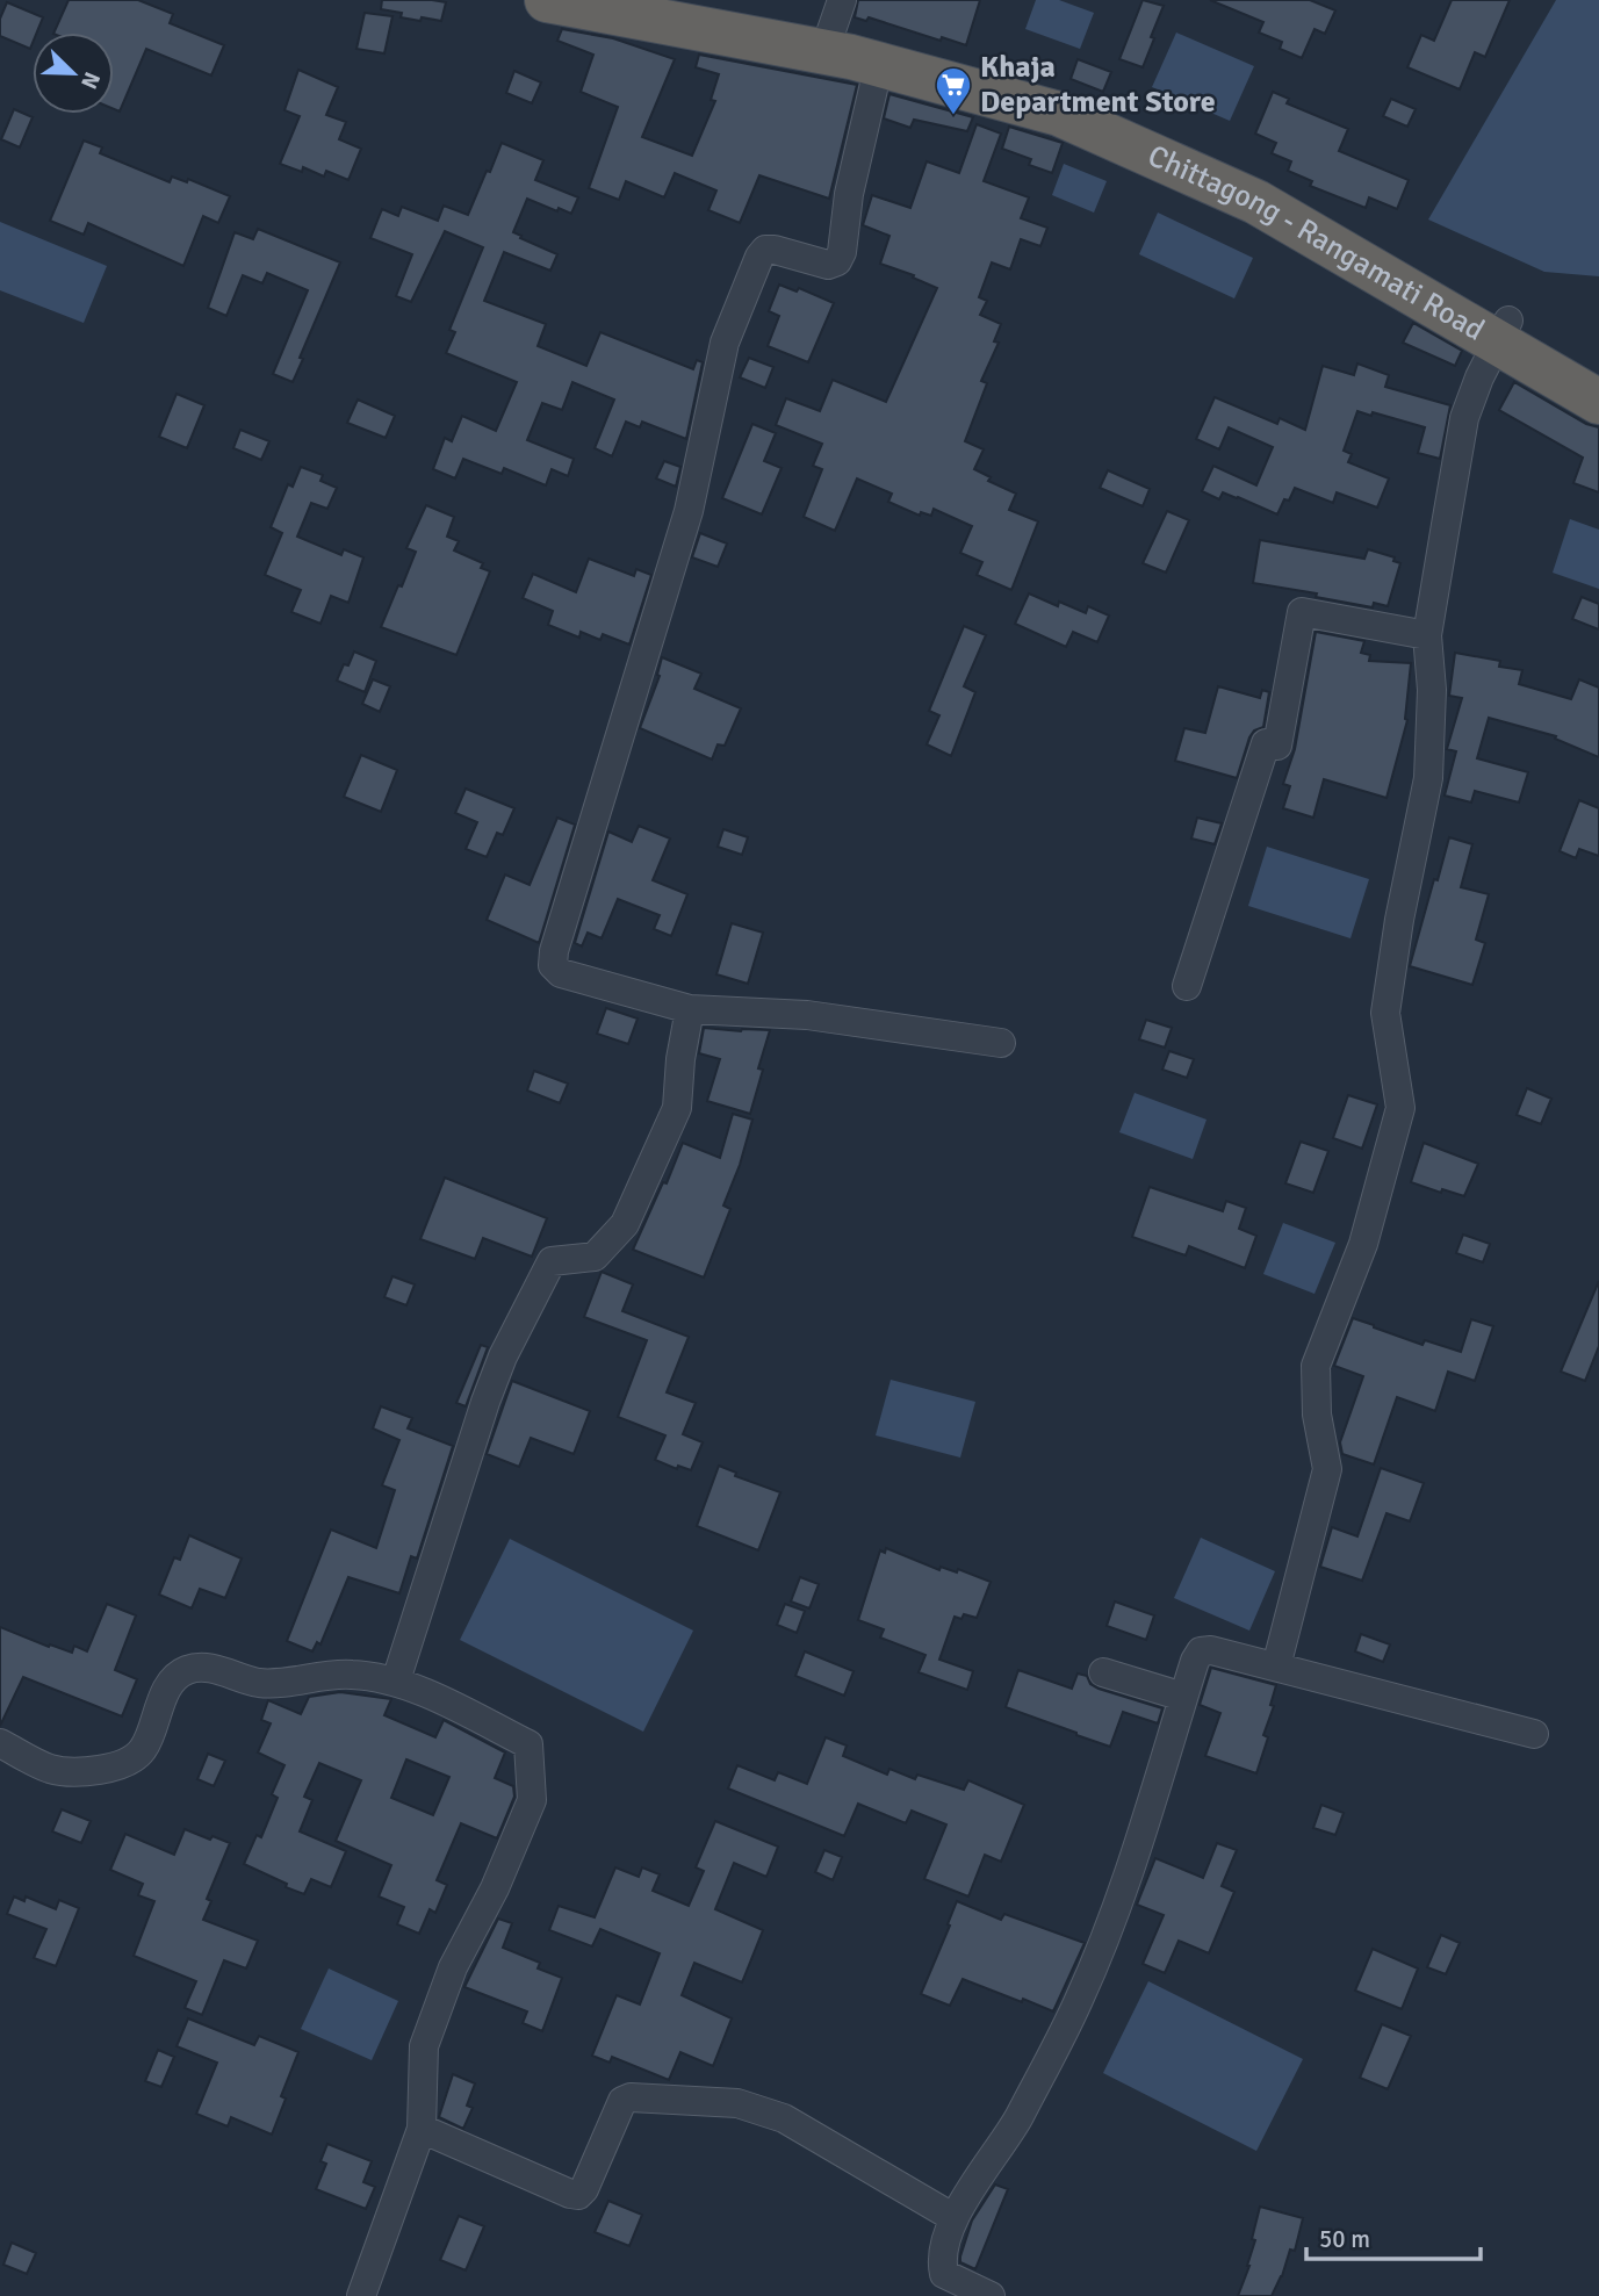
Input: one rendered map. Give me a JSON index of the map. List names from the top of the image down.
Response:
{
  "streets": {
    "highway": ["Chittagong - Rangamati Road"]
  },
  "places": {
    "supermarket": ["Khaja Department Store"]
  },
  "scale_bar": "50 m",
  "north": "bottom right"
}
